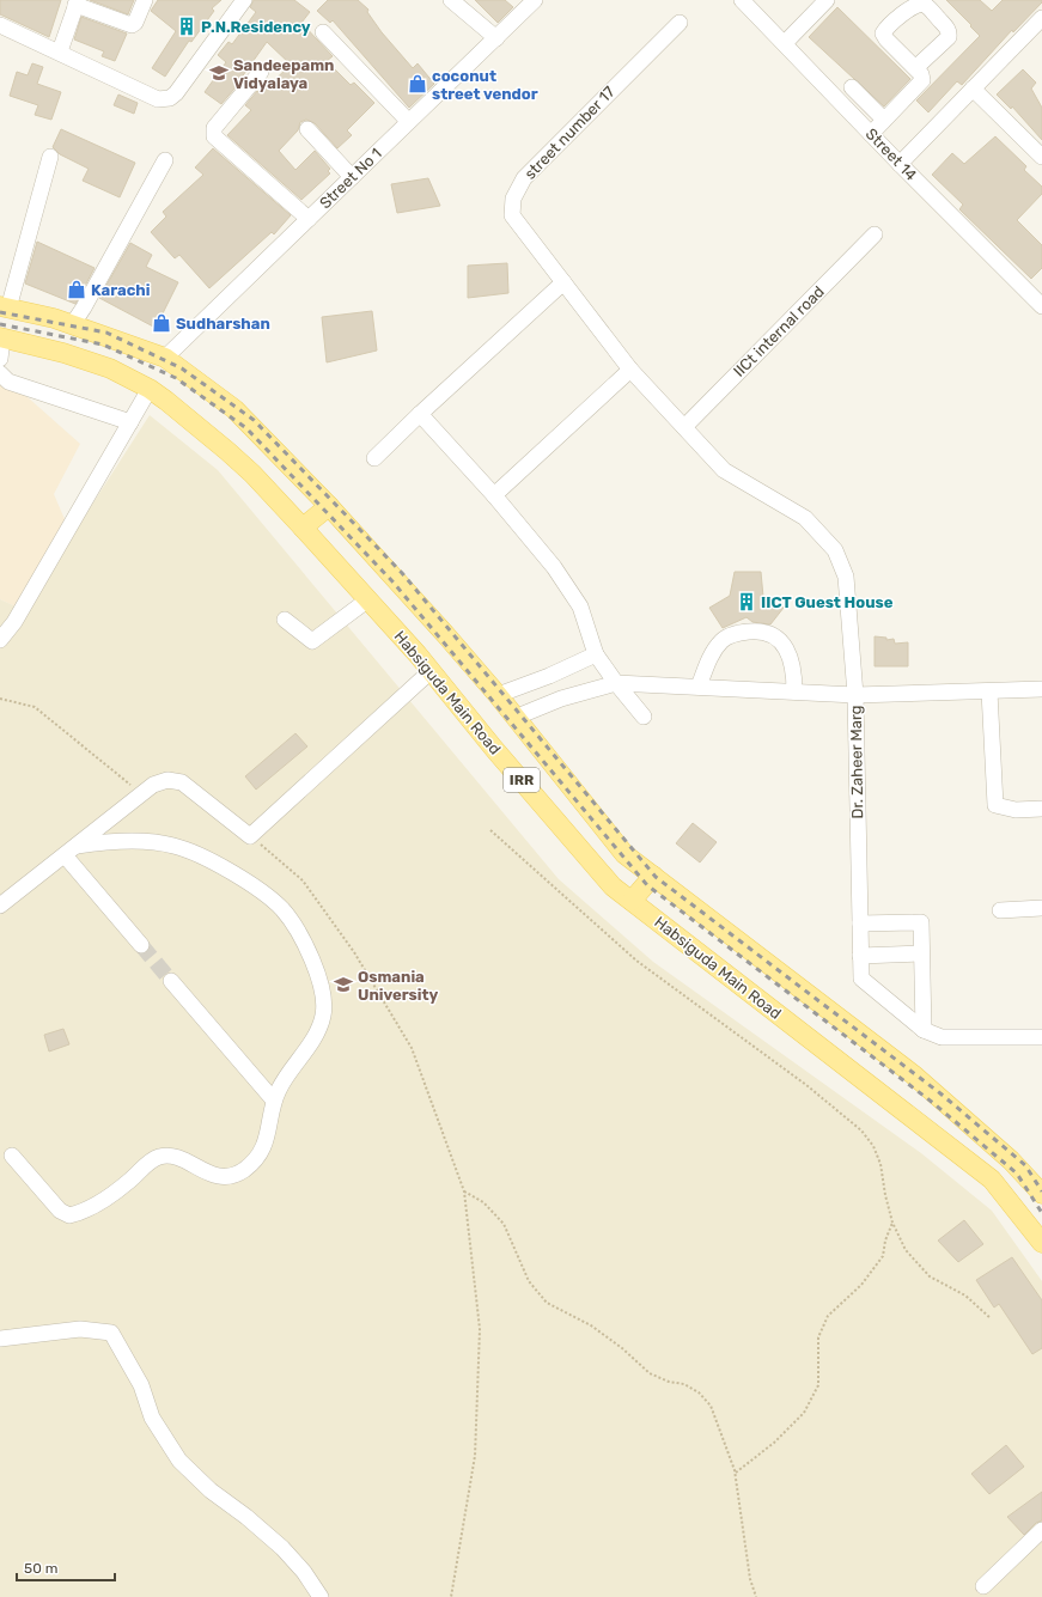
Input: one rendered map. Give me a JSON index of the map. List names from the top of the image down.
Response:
{
  "streets": {
    "main road": ["Habsiguda Main Road", "IRR"],
    "street": [
      "street number 17",
      "Street 14",
      "Street No 1",
      "IICt internal road",
      "Dr. Zaheer Marg"
    ]
  },
  "crossings": [
    ["Street No 1", "IRR"],
    ["Dr. Zaheer Marg", "IRR"]
  ],
  "places": {
    "building": ["P.N.Residency", "IICT Guest House"],
    "school or university": ["Sandeepamn Vidyalaya", "Osmania University"],
    "shop": ["coconut street vendor", "Karachi", "Sudharshan"]
  },
  "scale_bar": "50 m"
}
